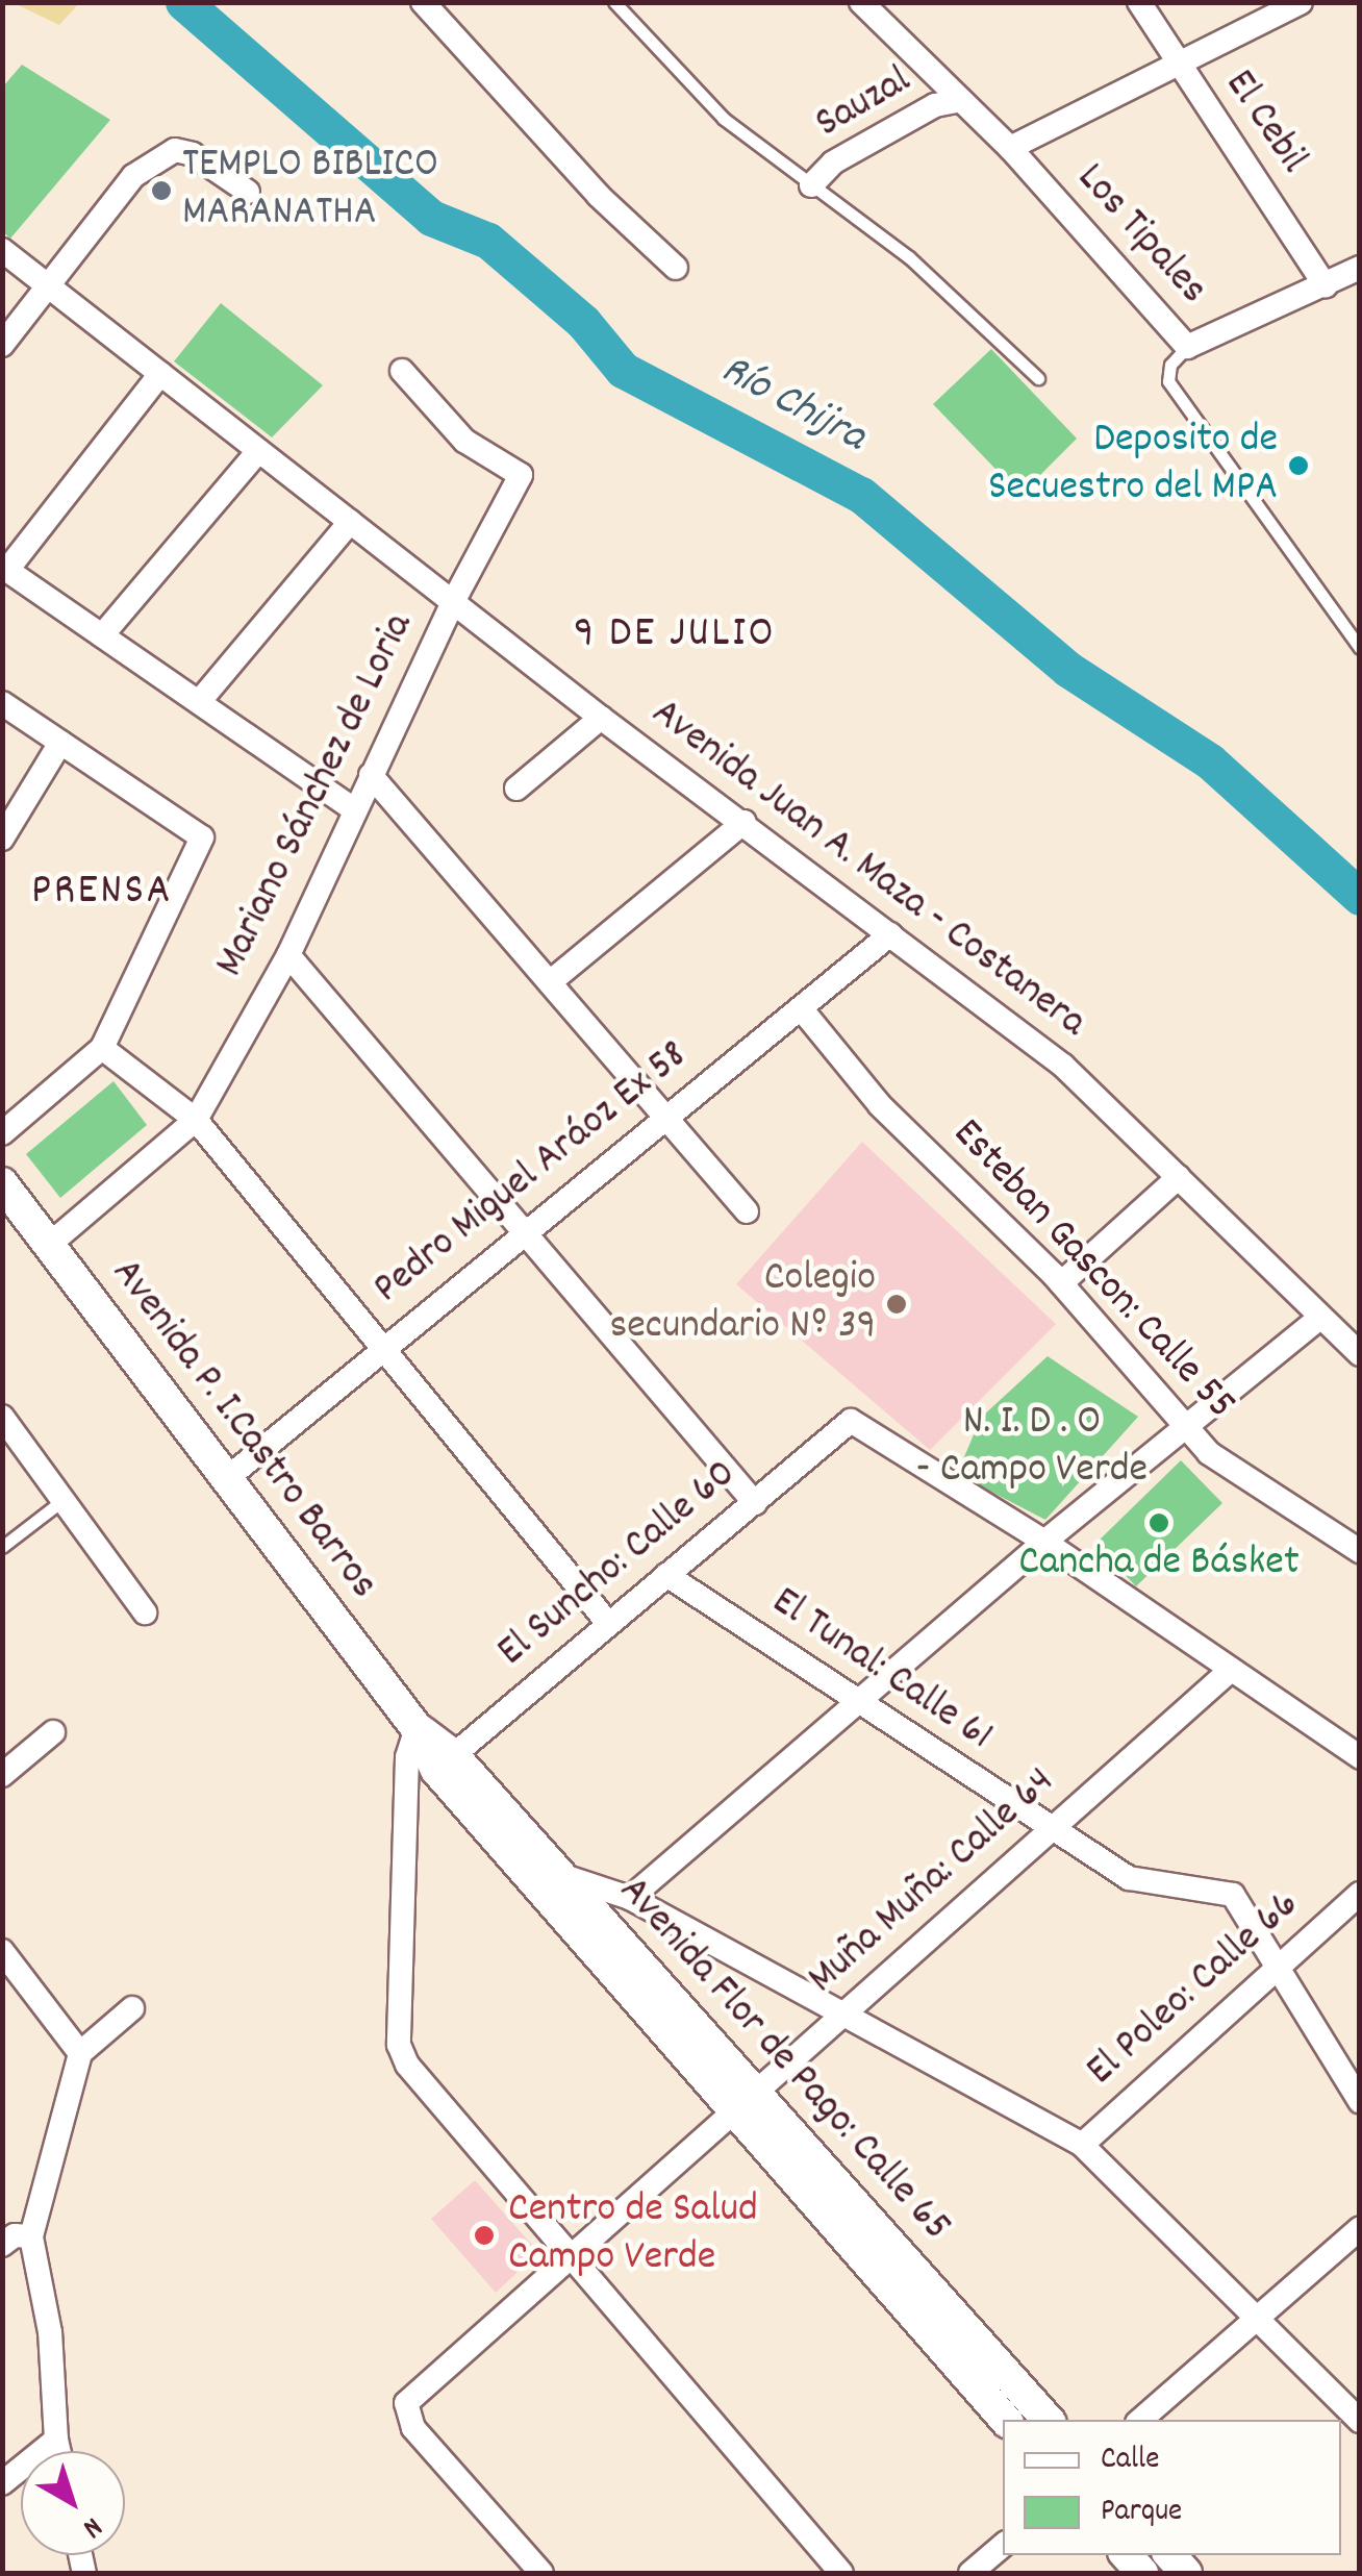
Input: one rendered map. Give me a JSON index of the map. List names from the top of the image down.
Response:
{
  "streets": {
    "street": [
      "Sauzal",
      "El Cebil",
      "Los Tipales",
      "Mariano Sánchez de Loria",
      "Avenida Juan A. Maza - Costanera",
      "Pedro Miguel Aráoz Ex 58",
      "Esteban Gascon: Calle 55",
      "Avenida P. I.Castro Barros",
      "El Suncho: Calle 60",
      "El Tunal: Calle 61",
      "Muña Muña: Calle 64",
      "El Poleo: Calle 66",
      "Avenida Flor de Pago: Calle 65"
    ]
  },
  "crossings": [
    ["Sauzal", "Los Tipales"],
    ["Mariano Sánchez de Loria", "Avenida Juan A. Maza - Costanera"],
    ["Mariano Sánchez de Loria", "Avenida P. I.Castro Barros"],
    ["Avenida Juan A. Maza - Costanera", "Pedro Miguel Aráoz Ex 58"],
    ["Pedro Miguel Aráoz Ex 58", "Esteban Gascon: Calle 55"],
    ["Pedro Miguel Aráoz Ex 58", "Avenida P. I.Castro Barros"],
    ["Avenida P. I.Castro Barros", "El Suncho: Calle 60"],
    ["Avenida P. I.Castro Barros", "Avenida Flor de Pago: Calle 65"],
    ["El Suncho: Calle 60", "El Tunal: Calle 61"],
    ["El Suncho: Calle 60", "Avenida Flor de Pago: Calle 65"],
    ["El Tunal: Calle 61", "Muña Muña: Calle 64"],
    ["El Tunal: Calle 61", "El Poleo: Calle 66"],
    ["Muña Muña: Calle 64", "Avenida Flor de Pago: Calle 65"]
  ],
  "districts": ["9 DE JULIO", "PRENSA"],
  "water": ["Río Chijra"],
  "parks": ["N. I. D . O - Campo Verde"],
  "places": [
    "TEMPLO BIBLICO MARANATHA",
    "Deposito de Secuestro del MPA",
    "Colegio secundario Nº 39",
    "Cancha de Básket",
    "Centro de Salud Campo Verde"
  ],
  "legend": ["Calle", "Parque"],
  "north": "bottom right"
}
